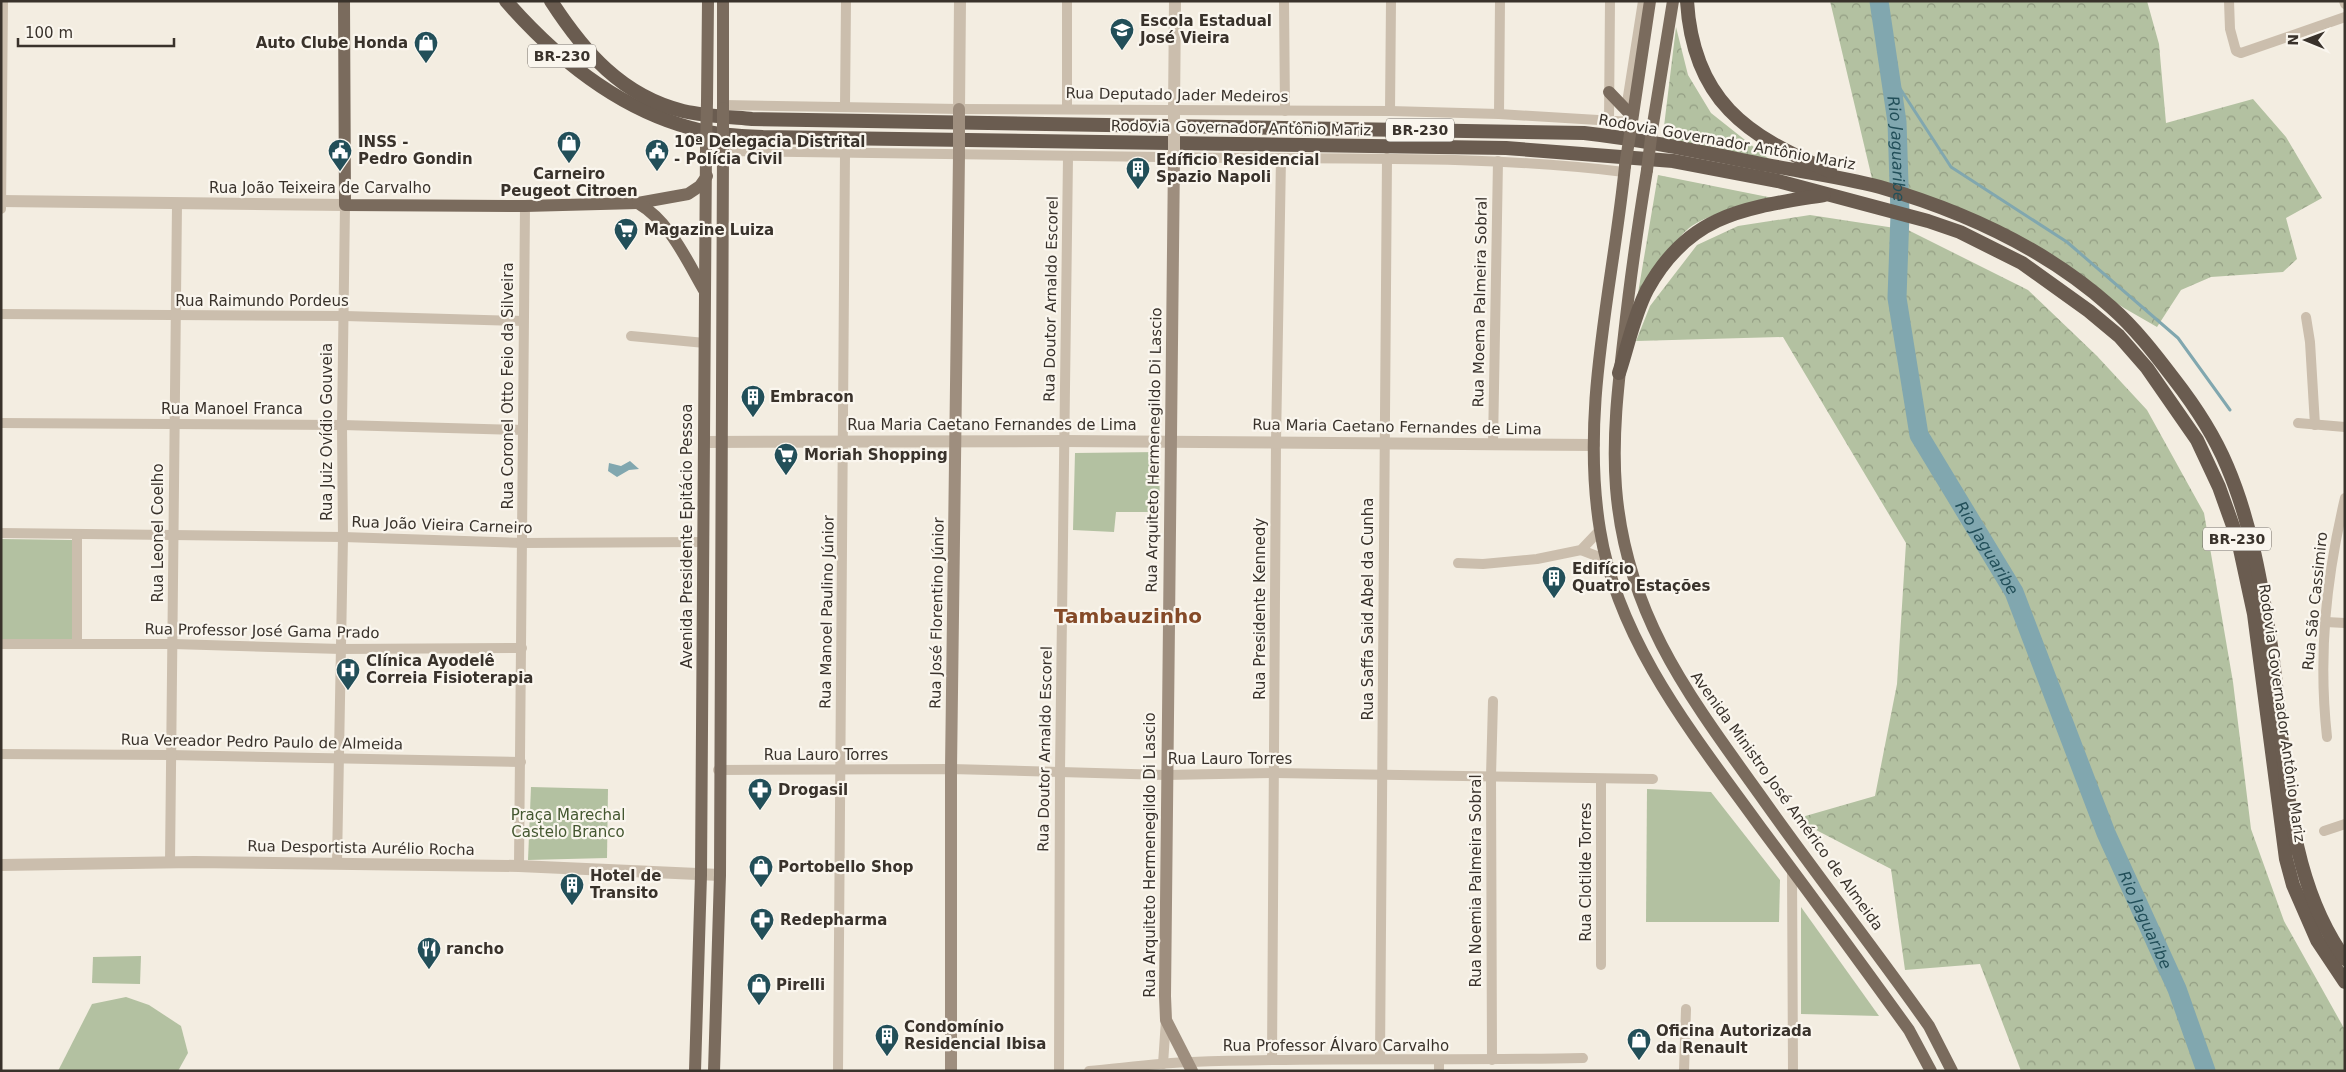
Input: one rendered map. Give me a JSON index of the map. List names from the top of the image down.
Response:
{
  "streets": {
    "highway": ["BR-230", "Rodovia Governador Antônio Mariz"],
    "main road": [
      "Rua João Teixeira de Carvalho",
      "Rua Juiz Ovídio Gouveia",
      "Rua Arquiteto Hermenegildo Di Lascio",
      "Avenida Presidente Epitácio Pessoa",
      "Rua José Florentino Júnior",
      "Avenida Ministro José Américo de Almeida"
    ],
    "street": [
      "Rua Deputado Jader Medeiros",
      "Rua Doutor Arnaldo Escorel",
      "Rua Raimundo Pordeus",
      "Rua Moema Palmeira Sobral",
      "Rua Coronel Otto Feio da Silveira",
      "Rua Manoel Franca",
      "Rua Maria Caetano Fernandes de Lima",
      "Rua João Vieira Carneiro",
      "Rua Leonel Coelho",
      "Rua São Cassimiro",
      "Rua Presidente Kennedy",
      "Rua Saffa Said Abel da Cunha",
      "Rua Manoel Paulino Júnior",
      "Rua Professor José Gama Prado",
      "Rua Vereador Pedro Paulo de Almeida",
      "Rua Lauro Torres",
      "Rua Desportista Aurélio Rocha",
      "Rua Clotilde Torres",
      "Rua Noemia Palmeira Sobral",
      "Rua Professor Álvaro Carvalho"
    ]
  },
  "crossings": [
    ["Rua Deputado Jader Medeiros", "Rua Arquiteto Hermenegildo Di Lascio"],
    ["Rua Deputado Jader Medeiros", "Rua José Florentino Júnior"],
    ["Rua João Teixeira de Carvalho", "Rua Coronel Otto Feio da Silveira"],
    ["Rua João Teixeira de Carvalho", "Rua Juiz Ovídio Gouveia"],
    ["Rua João Teixeira de Carvalho", "Rua Leonel Coelho"],
    ["Rua João Teixeira de Carvalho", "Avenida Presidente Epitácio Pessoa"],
    ["Rua Doutor Arnaldo Escorel", "Rua Maria Caetano Fernandes de Lima"],
    ["Rua Doutor Arnaldo Escorel", "Rua Lauro Torres"],
    ["Rua Raimundo Pordeus", "Rua Coronel Otto Feio da Silveira"],
    ["Rua Raimundo Pordeus", "Rua Juiz Ovídio Gouveia"],
    ["Rua Raimundo Pordeus", "Rua Leonel Coelho"],
    ["Rua Moema Palmeira Sobral", "Rua Maria Caetano Fernandes de Lima"],
    ["Rua Coronel Otto Feio da Silveira", "Rua Manoel Franca"],
    ["Rua Coronel Otto Feio da Silveira", "Rua João Vieira Carneiro"],
    ["Rua Coronel Otto Feio da Silveira", "Rua Professor José Gama Prado"],
    ["Rua Coronel Otto Feio da Silveira", "Rua Vereador Pedro Paulo de Almeida"],
    ["Rua Coronel Otto Feio da Silveira", "Rua Desportista Aurélio Rocha"],
    ["Rua Manoel Franca", "Rua Juiz Ovídio Gouveia"],
    ["Rua Manoel Franca", "Rua Leonel Coelho"],
    ["Rua Maria Caetano Fernandes de Lima", "Rua Arquiteto Hermenegildo Di Lascio"],
    ["Rua Maria Caetano Fernandes de Lima", "Avenida Presidente Epitácio Pessoa"],
    ["Rua Maria Caetano Fernandes de Lima", "Rua Presidente Kennedy"],
    ["Rua Maria Caetano Fernandes de Lima", "Rua Saffa Said Abel da Cunha"],
    ["Rua Maria Caetano Fernandes de Lima", "Rua Manoel Paulino Júnior"],
    ["Rua Maria Caetano Fernandes de Lima", "Rua José Florentino Júnior"],
    ["Rua Juiz Ovídio Gouveia", "Rua João Vieira Carneiro"],
    ["Rua Juiz Ovídio Gouveia", "Rua Professor José Gama Prado"],
    ["Rua Juiz Ovídio Gouveia", "Rua Vereador Pedro Paulo de Almeida"],
    ["Rua Juiz Ovídio Gouveia", "Rua Desportista Aurélio Rocha"],
    ["Rua Arquiteto Hermenegildo Di Lascio", "Rua Lauro Torres"],
    ["Rua Arquiteto Hermenegildo Di Lascio", "Rua Professor Álvaro Carvalho"],
    ["Rua João Vieira Carneiro", "Rua Leonel Coelho"],
    ["Rua João Vieira Carneiro", "Avenida Presidente Epitácio Pessoa"],
    ["Rua Leonel Coelho", "Rua Professor José Gama Prado"],
    ["Rua Leonel Coelho", "Rua Vereador Pedro Paulo de Almeida"],
    ["Rua Leonel Coelho", "Rua Desportista Aurélio Rocha"],
    ["Avenida Presidente Epitácio Pessoa", "Rua Desportista Aurélio Rocha"],
    ["Rua Presidente Kennedy", "Rua Lauro Torres"],
    ["Rua Presidente Kennedy", "Rua Professor Álvaro Carvalho"],
    ["Rua Saffa Said Abel da Cunha", "Rua Lauro Torres"],
    ["Rua Saffa Said Abel da Cunha", "Rua Professor Álvaro Carvalho"],
    ["Rua Manoel Paulino Júnior", "Rua Lauro Torres"],
    ["Rua José Florentino Júnior", "Rua Lauro Torres"],
    ["Rua Lauro Torres", "Rua Clotilde Torres"],
    ["Rua Lauro Torres", "Rua Noemia Palmeira Sobral"],
    ["Rua Noemia Palmeira Sobral", "Rua Professor Álvaro Carvalho"]
  ],
  "districts": ["Tambauzinho"],
  "water": ["Rio Jaguaribe"],
  "parks": ["Praça Marechal Castelo Branco"],
  "places": {
    "school or university": ["Escola Estadual José Vieira"],
    "shop": [
      "Auto Clube Honda",
      "Carneiro Peugeot Citroen",
      "Portobello Shop",
      "Pirelli",
      "Oficina Autorizada da Renault"
    ],
    "public building": ["INSS - Pedro Gondin", "10ª Delegacia Distrital - Polícia Civil"],
    "building": [
      "Edíficio Residencial Spazio Napoli",
      "Embracon",
      "Edifício Quatro Estações",
      "Hotel de Transito",
      "Condomínio Residencial Ibisa"
    ],
    "supermarket": ["Magazine Luiza", "Moriah Shopping"],
    "hospital": ["Clínica Ayodelê Correia Fisioterapia"],
    "pharmacy": ["Drogasil", "Redepharma"],
    "restaurant": ["rancho"]
  },
  "scale_bar": "100 m",
  "north": "left"
}
